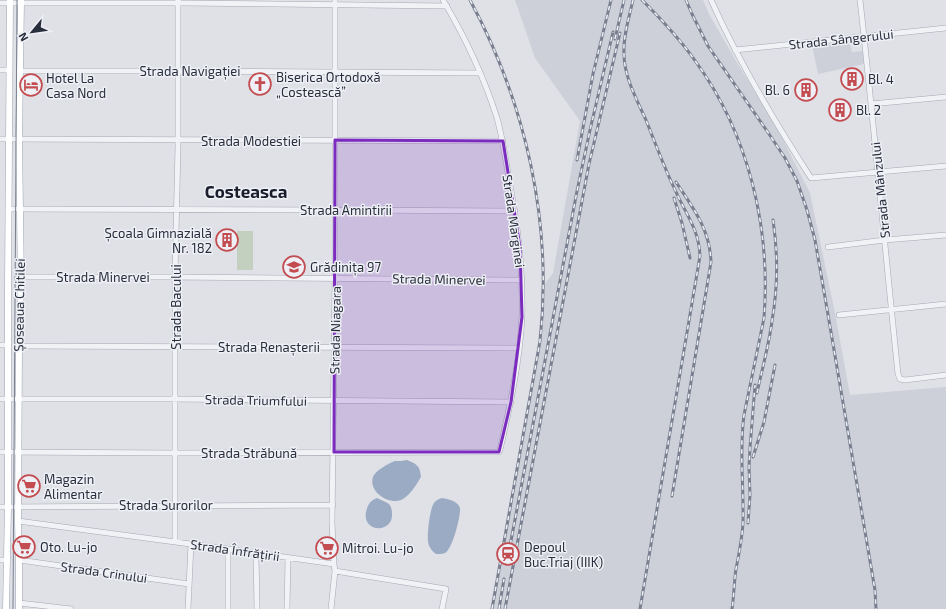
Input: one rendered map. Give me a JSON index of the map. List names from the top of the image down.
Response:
{
  "streets": {
    "main road": ["Șoseaua Chitilei"],
    "street": [
      "Strada Sângerului",
      "Strada Navigației",
      "Strada Modestiei",
      "Strada Mânzului",
      "Strada Amintirii",
      "Strada Marginei",
      "Strada Minervei",
      "Strada Bacului",
      "Strada Niagara",
      "Strada Renașterii",
      "Strada Triumfului",
      "Strada Străbună",
      "Strada Surorilor",
      "Strada Înfrățirii",
      "Strada Crinului"
    ]
  },
  "crossings": [
    ["Strada Sângerului", "Strada Mânzului"],
    ["Strada Navigației", "Strada Marginei"],
    ["Strada Navigației", "Șoseaua Chitilei"],
    ["Strada Navigației", "Strada Bacului"],
    ["Strada Navigației", "Strada Niagara"],
    ["Strada Modestiei", "Strada Marginei"],
    ["Strada Modestiei", "Șoseaua Chitilei"],
    ["Strada Modestiei", "Strada Bacului"],
    ["Strada Modestiei", "Strada Niagara"],
    ["Strada Amintirii", "Strada Marginei"],
    ["Strada Amintirii", "Șoseaua Chitilei"],
    ["Strada Amintirii", "Strada Bacului"],
    ["Strada Amintirii", "Strada Niagara"],
    ["Strada Marginei", "Strada Minervei"],
    ["Strada Marginei", "Strada Renașterii"],
    ["Strada Marginei", "Strada Triumfului"],
    ["Strada Marginei", "Strada Străbună"],
    ["Strada Minervei", "Șoseaua Chitilei"],
    ["Strada Minervei", "Strada Bacului"],
    ["Strada Minervei", "Strada Niagara"],
    ["Șoseaua Chitilei", "Strada Renașterii"],
    ["Șoseaua Chitilei", "Strada Triumfului"],
    ["Șoseaua Chitilei", "Strada Străbună"],
    ["Șoseaua Chitilei", "Strada Surorilor"],
    ["Șoseaua Chitilei", "Strada Înfrățirii"],
    ["Șoseaua Chitilei", "Strada Crinului"],
    ["Strada Bacului", "Strada Renașterii"],
    ["Strada Bacului", "Strada Triumfului"],
    ["Strada Bacului", "Strada Străbună"],
    ["Strada Bacului", "Strada Surorilor"],
    ["Strada Bacului", "Strada Înfrățirii"],
    ["Strada Niagara", "Strada Renașterii"],
    ["Strada Niagara", "Strada Triumfului"],
    ["Strada Niagara", "Strada Străbună"],
    ["Strada Niagara", "Strada Surorilor"],
    ["Strada Niagara", "Strada Înfrățirii"]
  ],
  "districts": ["Costeasca"],
  "places": {
    "building": [
      "Bl. 4",
      "Bl. 6",
      "Bl. 2",
      "Școala Gimnazială Nr. 182"
    ],
    "church": ["Biserica Ortodoxă „Costească”"],
    "hotel": ["Hotel La Casa Nord"],
    "school or university": ["Grădinița 97"],
    "supermarket": ["Magazin Alimentar", "Oto. Lu-jo", "Mitroi. Lu-jo"],
    "station": ["Depoul Buc.Triaj (IIIK)"]
  },
  "north": "bottom left"
}
